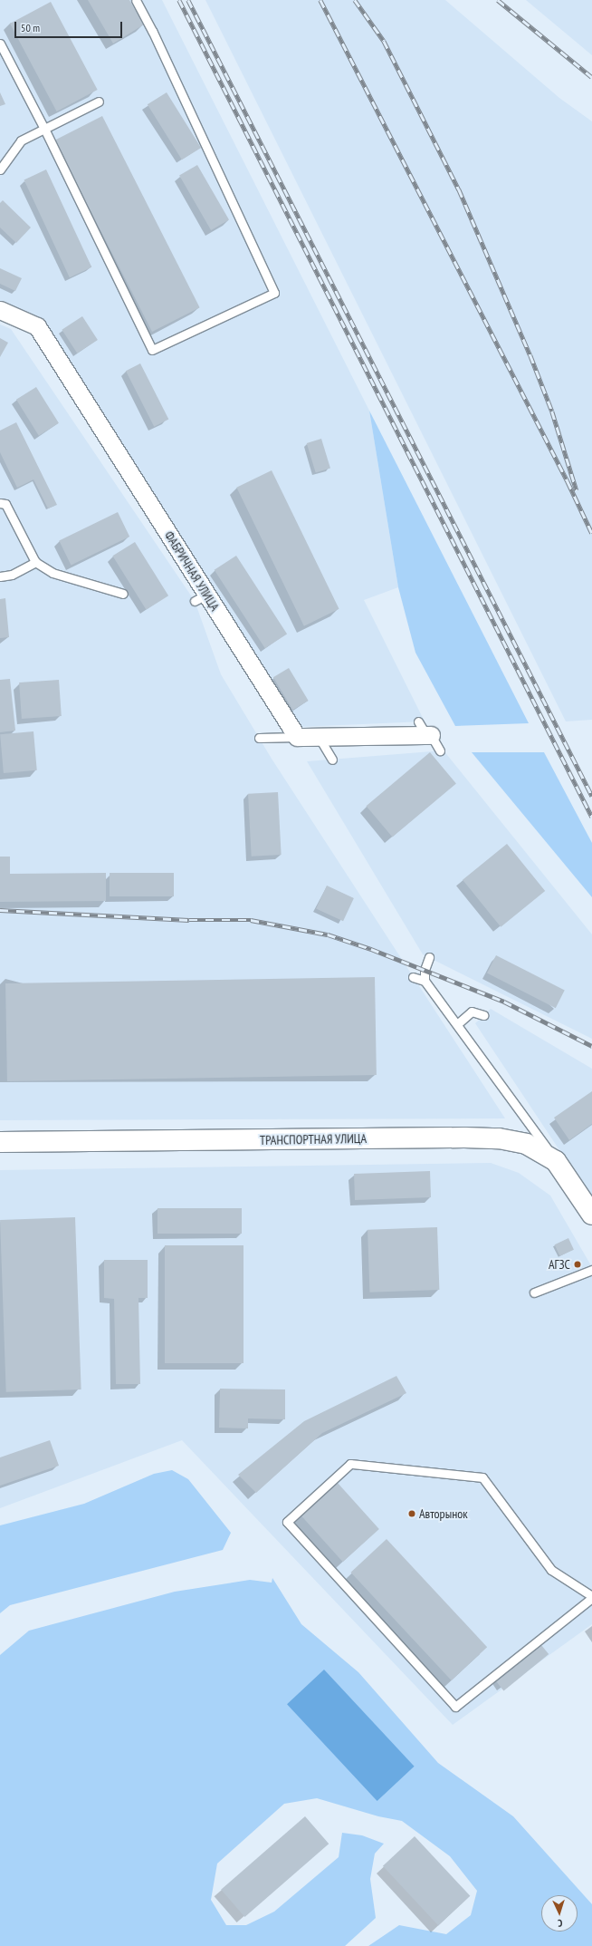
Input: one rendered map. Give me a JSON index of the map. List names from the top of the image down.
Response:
{
  "streets": {
    "street": ["ФАБРИЧНАЯ УЛИЦА", "ТРАНСПОРТНАЯ УЛИЦА"]
  },
  "places": ["АГЗС", "Авторынок"],
  "scale_bar": "50 m",
  "north": "bottom"
}
